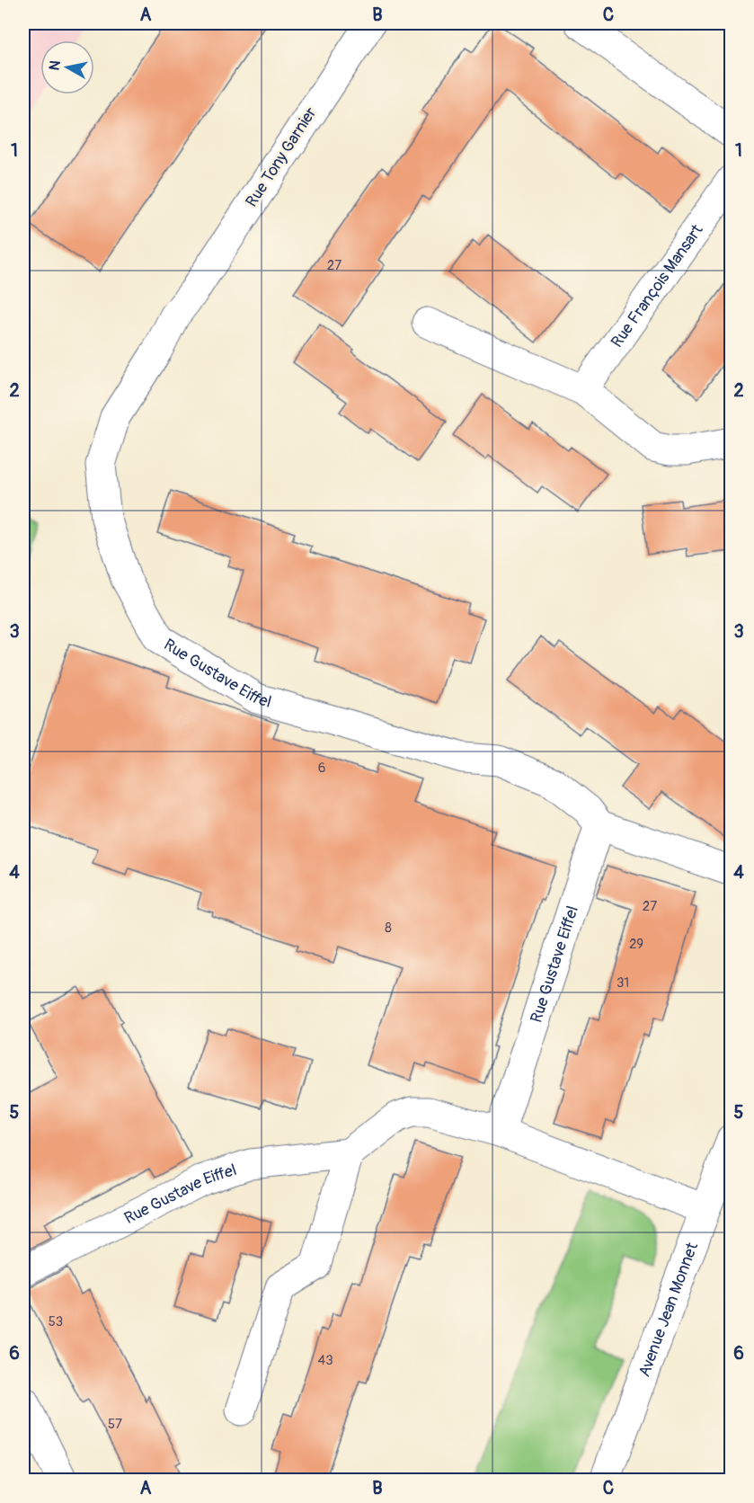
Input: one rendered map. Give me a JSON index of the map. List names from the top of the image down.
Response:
{
  "streets": {
    "street": [
      "Rue Tony Garnier",
      "Rue François Mansart",
      "Rue Gustave Eiffel",
      "Avenue Jean Monnet"
    ]
  },
  "crossings": [
    ["Rue Tony Garnier", "Rue Gustave Eiffel"]
  ],
  "house_numbers": [
    "27",
    "6",
    "27",
    "8",
    "29",
    "31",
    "53",
    "43",
    "57"
  ],
  "north": "left",
  "grid": {
    "columns": ["A", "B", "C"],
    "rows": [
      "1",
      "2",
      "3",
      "4",
      "5",
      "6"
    ]
  }
}
